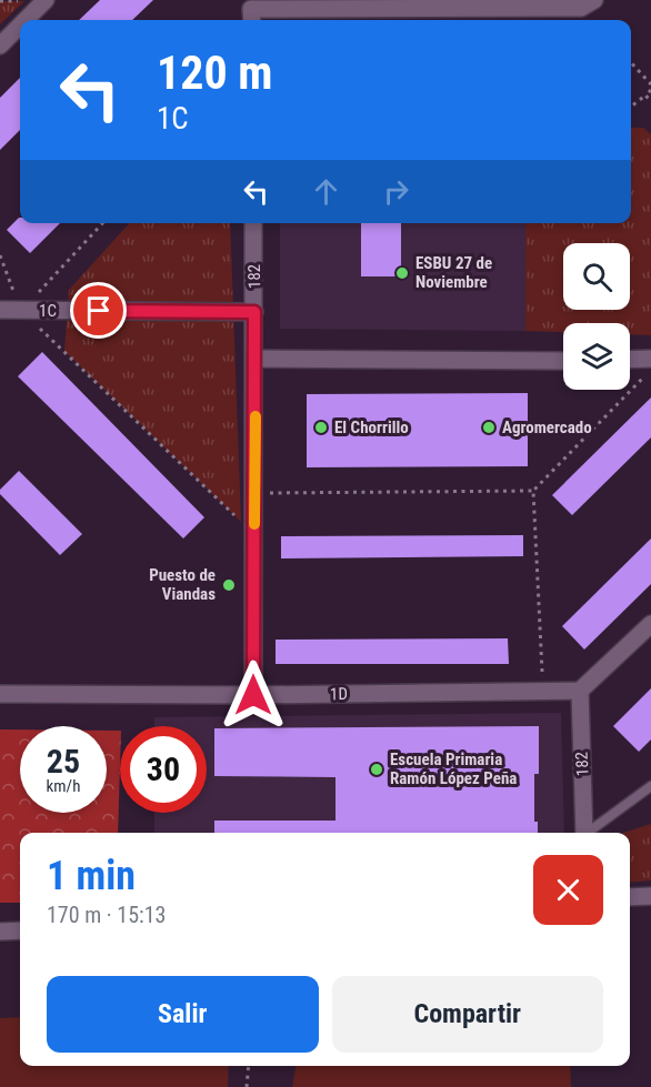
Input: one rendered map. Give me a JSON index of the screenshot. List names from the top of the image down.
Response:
{
  "streets": {
    "street": ["182", "1C", "1D"]
  },
  "crossings": [
    ["182", "1C"],
    ["182", "1D"]
  ],
  "places": [
    "ESBU 27 de Noviembre",
    "El Chorrillo",
    "Agromercado",
    "Puesto de Viandas",
    "Escuela Primaria Ramón López Peña"
  ],
  "page": {
    "turn": ["120 m", "1C"],
    "speed": "25 km/h",
    "limit": "30",
    "heading": ["1 min", "170 m · 15:13"],
    "buttons": ["Salir", "Compartir"]
  }
}
